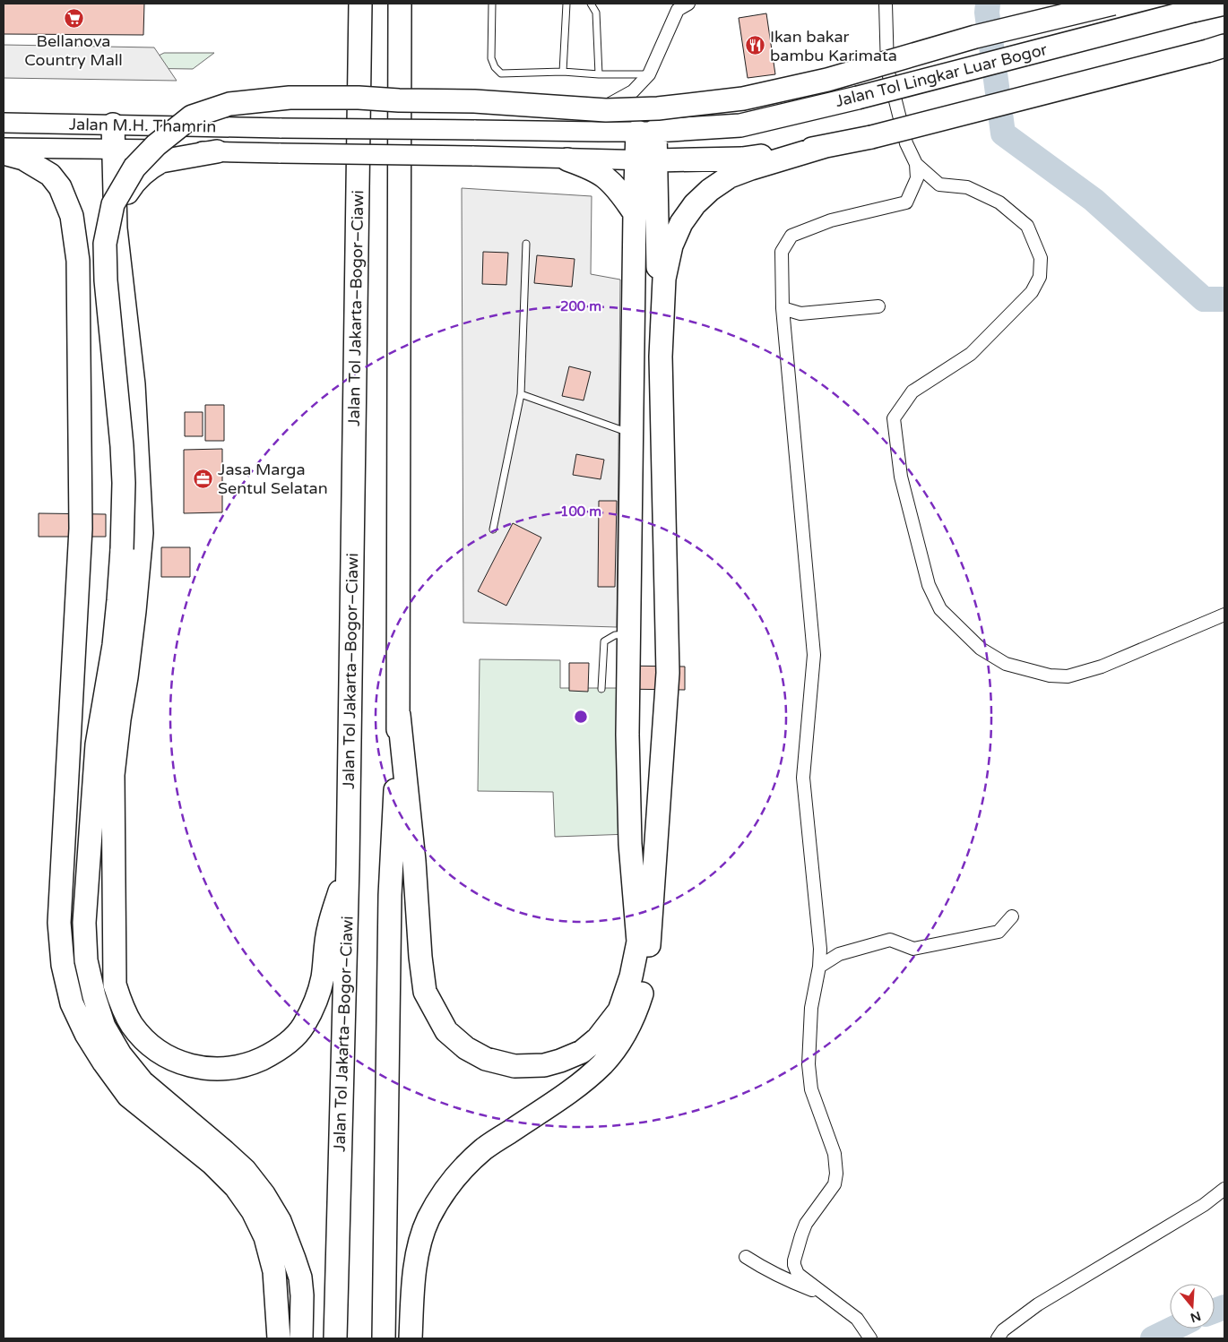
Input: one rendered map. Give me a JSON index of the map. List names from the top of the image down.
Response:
{
  "streets": {
    "highway": ["Jalan Tol Lingkar Luar Bogor", "Jalan Tol Jakarta–Bogor–Ciawi"],
    "main road": ["Jalan M.H. Thamrin"]
  },
  "crossings": [
    ["Jalan Tol Lingkar Luar Bogor", "Jalan M.H. Thamrin"]
  ],
  "places": {
    "supermarket": ["Bellanova Country Mall"],
    "restaurant": ["Ikan bakar bambu Karimata"],
    "office": ["Jasa Marga Sentul Selatan"]
  },
  "north": "bottom",
  "rings": ["200 m", "100 m"]
}
